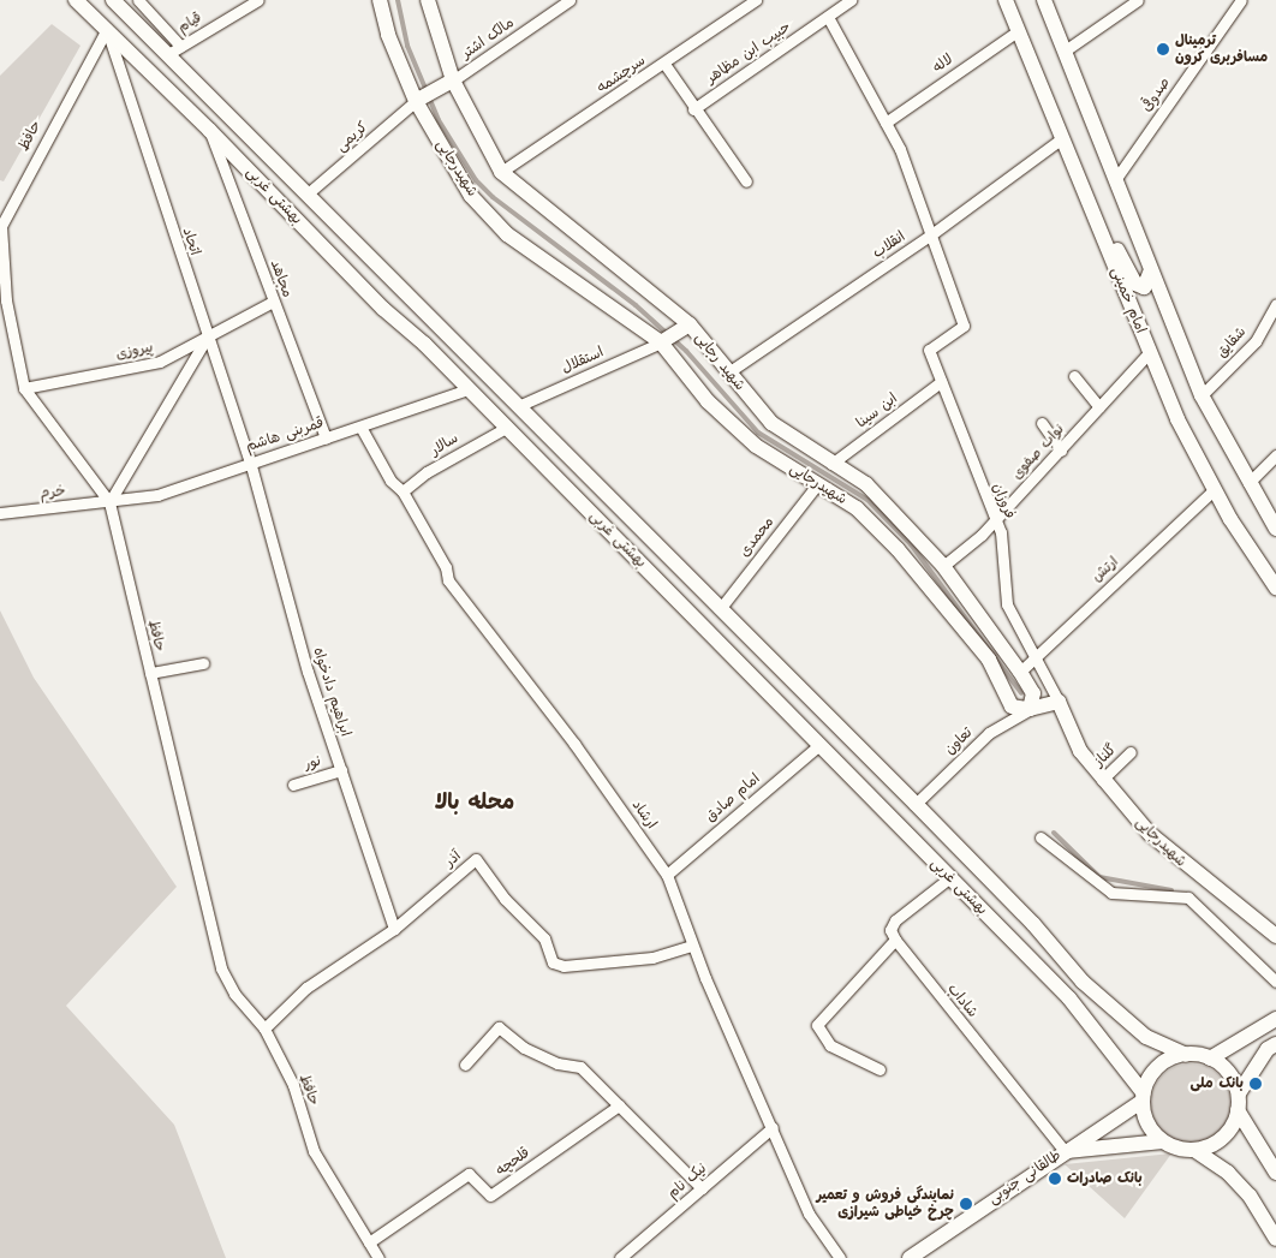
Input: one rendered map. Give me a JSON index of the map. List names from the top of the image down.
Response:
{
  "streets": {
    "street": [
      "قیام",
      "مالک اشتر",
      "حبیب ابن مظاهر",
      "لاله",
      "سرچشمه",
      "صدوقی",
      "حافظ",
      "کریمی",
      "شهیدرجایی",
      "بهشتی غربی",
      "اتحاد",
      "انقلاب",
      "مجاهد",
      "امام خمینی",
      "شقایق",
      "پیروزی",
      "استقلال",
      "شهید رجایی",
      "ابن سینا",
      "قمربنی هاشم",
      "سالار",
      "نواب صفوی",
      "خرم",
      "فروزان",
      "محمدی",
      "ارتش",
      "ابراهیم دادخواه",
      "تعاون",
      "گلناز",
      "نور",
      "امام صادق",
      "ارشاد",
      "آذر",
      "شاداب",
      "قلحچه",
      "طالقانی جنوبی",
      "نیک نام"
    ]
  },
  "crossings": [
    ["قیام", "بهشتی غربی"],
    ["مالک اشتر", "شهید رجایی"],
    ["لاله", "امام خمینی"],
    ["سرچشمه", "شهید رجایی"],
    ["حافظ", "بهشتی غربی"],
    ["حافظ", "اتحاد"],
    ["حافظ", "پیروزی"],
    ["حافظ", "قمربنی هاشم"],
    ["حافظ", "خرم"],
    ["حافظ", "آذر"],
    ["حافظ", "قلحچه"],
    ["کریمی", "شهیدرجایی"],
    ["کریمی", "بهشتی غربی"],
    ["شهیدرجایی", "استقلال"],
    ["شهیدرجایی", "شهید رجایی"],
    ["شهیدرجایی", "فروزان"],
    ["شهیدرجایی", "محمدی"],
    ["شهیدرجایی", "تعاون"],
    ["شهیدرجایی", "گلناز"],
    ["بهشتی غربی", "اتحاد"],
    ["بهشتی غربی", "مجاهد"],
    ["بهشتی غربی", "استقلال"],
    ["بهشتی غربی", "قمربنی هاشم"],
    ["بهشتی غربی", "سالار"],
    ["بهشتی غربی", "محمدی"],
    ["بهشتی غربی", "تعاون"],
    ["بهشتی غربی", "امام صادق"],
    ["بهشتی غربی", "طالقانی جنوبی"],
    ["اتحاد", "پیروزی"],
    ["اتحاد", "قمربنی هاشم"],
    ["اتحاد", "ابراهیم دادخواه"],
    ["انقلاب", "امام خمینی"],
    ["انقلاب", "شهید رجایی"],
    ["انقلاب", "فروزان"],
    ["مجاهد", "پیروزی"],
    ["مجاهد", "قمربنی هاشم"],
    ["امام خمینی", "نواب صفوی"],
    ["امام خمینی", "ارتش"],
    ["شهید رجایی", "ابن سینا"],
    ["شهید رجایی", "نواب صفوی"],
    ["شهید رجایی", "ارتش"],
    ["شهید رجایی", "تعاون"],
    ["ابن سینا", "فروزان"],
    ["قمربنی هاشم", "خرم"],
    ["قمربنی هاشم", "ابراهیم دادخواه"],
    ["قمربنی هاشم", "ارشاد"],
    ["سالار", "ارشاد"],
    ["نواب صفوی", "فروزان"],
    ["فروزان", "ارتش"],
    ["ابراهیم دادخواه", "نور"],
    ["ابراهیم دادخواه", "آذر"],
    ["امام صادق", "ارشاد"],
    ["ارشاد", "آذر"],
    ["ارشاد", "نیک نام"],
    ["شاداب", "طالقانی جنوبی"]
  ],
  "districts": ["محله بالا"],
  "places": [
    "ترمینال مسافربری کرون",
    "بانک ملی",
    "بانک صادرات",
    "نمایندگی فروش و تعمیر چرخ خیاطی شیرازی"
  ]
}
